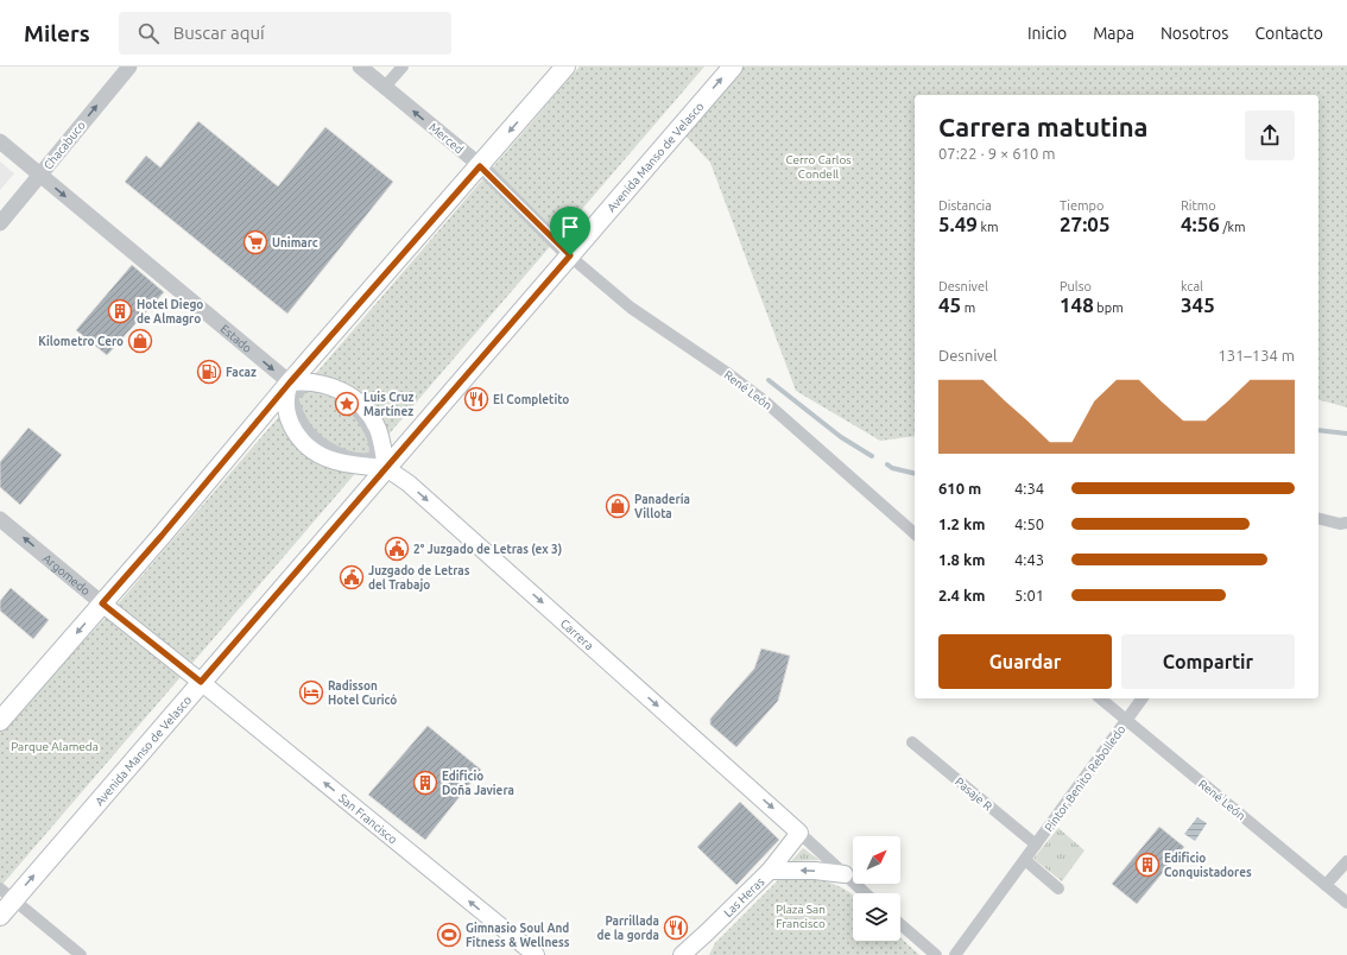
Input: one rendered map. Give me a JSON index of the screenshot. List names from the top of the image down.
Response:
{
  "streets": {
    "main road": [
      "Avenida Manso de Velasco",
      "Argomedo",
      "Carrera",
      "San Francisco",
      "Las Heras"
    ],
    "street": [
      "Merced",
      "Chacabuco",
      "Estado",
      "René León",
      "Pintor Benito Rebolledo",
      "Pasaje R"
    ]
  },
  "crossings": [
    ["Merced", "Avenida Manso de Velasco"],
    ["Merced", "René León"],
    ["Chacabuco", "Estado"],
    ["Avenida Manso de Velasco", "René León"],
    ["Avenida Manso de Velasco", "Argomedo"],
    ["Avenida Manso de Velasco", "Carrera"],
    ["Avenida Manso de Velasco", "San Francisco"],
    ["René León", "Pintor Benito Rebolledo"],
    ["Argomedo", "San Francisco"],
    ["Carrera", "Las Heras"],
    ["Pintor Benito Rebolledo", "Pasaje R"]
  ],
  "one_way": [
    "Merced",
    "Chacabuco",
    "Estado",
    "Argomedo",
    "Carrera",
    "San Francisco"
  ],
  "parks": ["Cerro Carlos Condell", "Parque Alameda", "Plaza San Francisco"],
  "places": {
    "supermarket": ["Unimarc"],
    "building": ["Hotel Diego de Almagro", "Edificio Doña Javiera", "Edificio Conquistadores"],
    "shop": ["Kilometro Cero", "Panadería Villota"],
    "fuel station": ["Facaz"],
    "restaurant": ["El Completito", "Parrillada de la gorda"],
    "place": ["Luis Cruz Martínez"],
    "public building": ["2° Juzgado de Letras (ex 3)", "Juzgado de Letras del Trabajo"],
    "hotel": ["Radisson Hotel Curicó"],
    "sports": ["Gimnasio Soul And Fitness & Wellness"]
  },
  "north": "top right",
  "page": {
    "header": "Milers",
    "search": "Buscar aquí",
    "nav": [
      "Inicio",
      "Mapa",
      "Nosotros",
      "Contacto"
    ],
    "heading": ["Carrera matutina", "07:22 · 9 × 610 m"],
    "stats": [
      ["Distancia", "5.49 km"],
      ["Tiempo", "27:05"],
      ["Ritmo", "4:56 /km"],
      ["Desnivel", "45 m"],
      ["Pulso", "148 bpm"],
      ["kcal", "345"]
    ],
    "chart": ["Desnivel", "131–134 m"],
    "list": [
      {
        "name": "610 m",
        "note": "4:34"
      },
      {
        "name": "1.2 km",
        "note": "4:50"
      },
      {
        "name": "1.8 km",
        "note": "4:43"
      },
      {
        "name": "2.4 km",
        "note": "5:01"
      }
    ],
    "buttons": ["Guardar", "Compartir"]
  }
}
